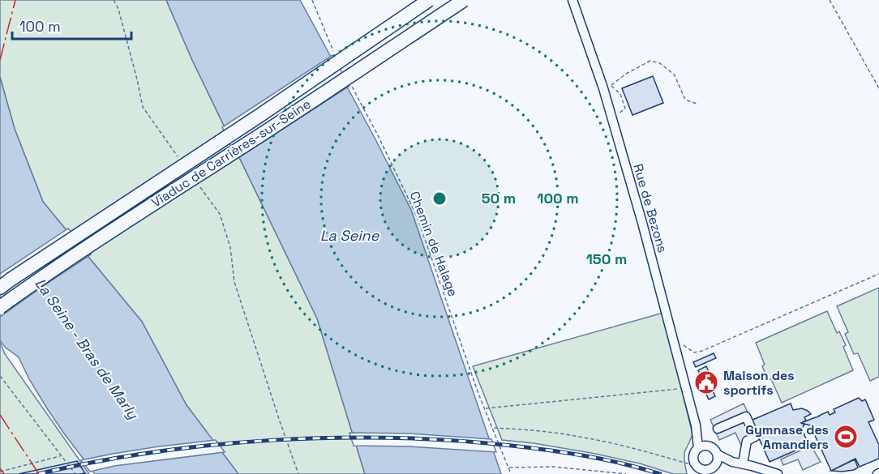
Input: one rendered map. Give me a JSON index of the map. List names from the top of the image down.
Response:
{
  "streets": {
    "highway": ["Viaduc de Carrières-sur-Seine"],
    "street": ["Rue de Bezons"],
    "path": ["Chemin de Halage"]
  },
  "water": ["La Seine", "La Seine - Bras de Marly"],
  "places": {
    "public building": ["Maison des sportifs"],
    "sports": ["Gymnase des Amandiers"]
  },
  "scale_bar": "100 m",
  "rings": ["50 m", "100 m", "150 m"]
}
